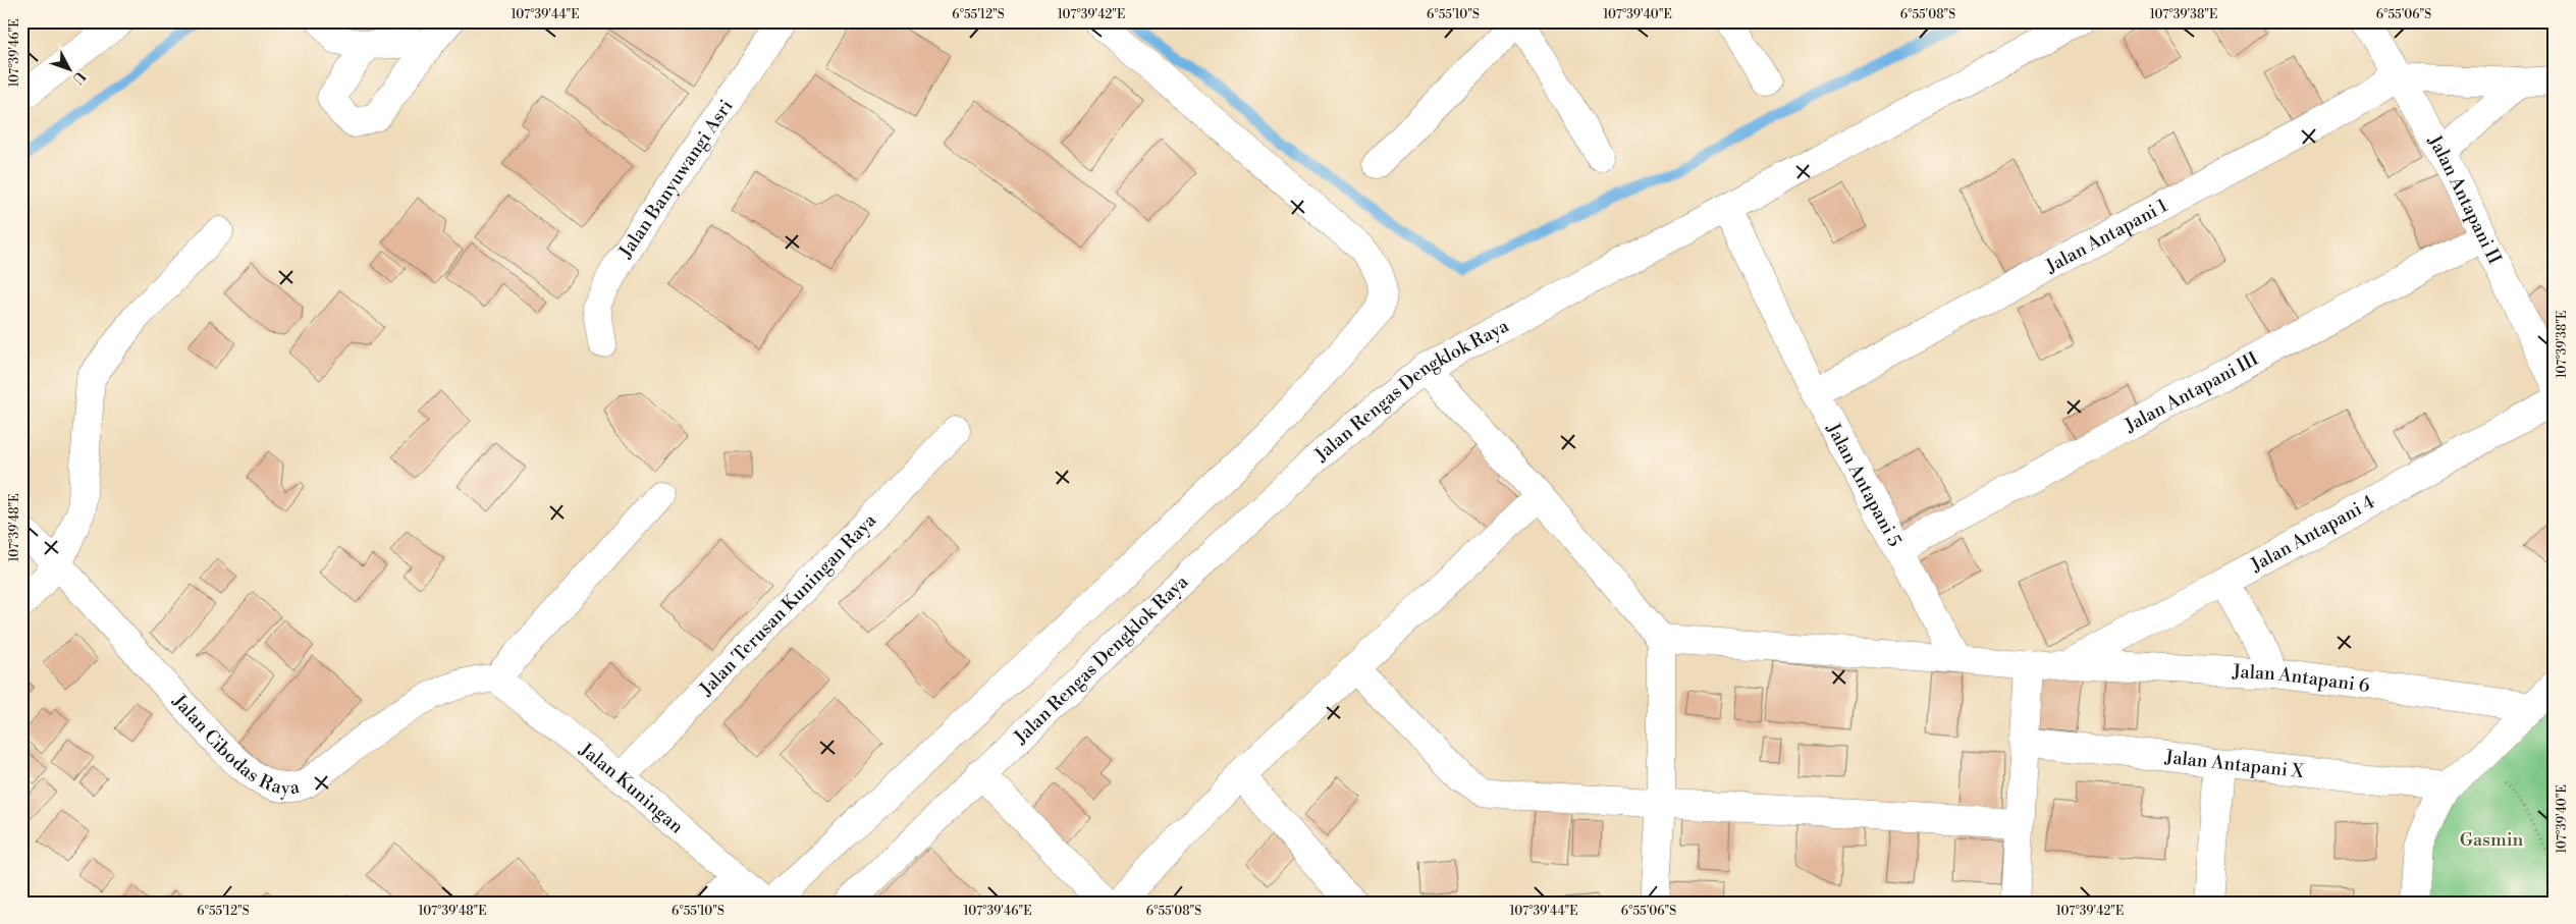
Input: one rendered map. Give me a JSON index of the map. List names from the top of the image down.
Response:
{
  "streets": {
    "street": [
      "Jalan Banyuwangi Asri",
      "Jalan Antapani II",
      "Jalan Antapani 1",
      "Jalan Rengas Dengklok Raya",
      "Jalan Antapani III",
      "Jalan Antapani 5",
      "Jalan Antapani 4",
      "Jalan Terusan Kuningan Raya",
      "Jalan Antapani 6",
      "Jalan Cibodas Raya",
      "Jalan Antapani X",
      "Jalan Kuningan"
    ]
  },
  "crossings": [
    ["Jalan Antapani II", "Jalan Antapani 1"],
    ["Jalan Antapani II", "Jalan Antapani III"],
    ["Jalan Antapani 1", "Jalan Antapani 5"],
    ["Jalan Rengas Dengklok Raya", "Jalan Antapani 5"],
    ["Jalan Antapani III", "Jalan Antapani 5"],
    ["Jalan Antapani 4", "Jalan Antapani 6"],
    ["Jalan Terusan Kuningan Raya", "Jalan Kuningan"],
    ["Jalan Cibodas Raya", "Jalan Kuningan"]
  ],
  "parks": ["Gasmin"],
  "north": "bottom right",
  "coordinates": [
    "107°39'44\"E",
    "6°55'12\"S",
    "107°39'42\"E",
    "6°55'10\"S",
    "107°39'40\"E",
    "6°55'08\"S",
    "107°39'38\"E",
    "6°55'06\"S",
    "107°39'46\"E",
    "107°39'48\"E"
  ]
}
